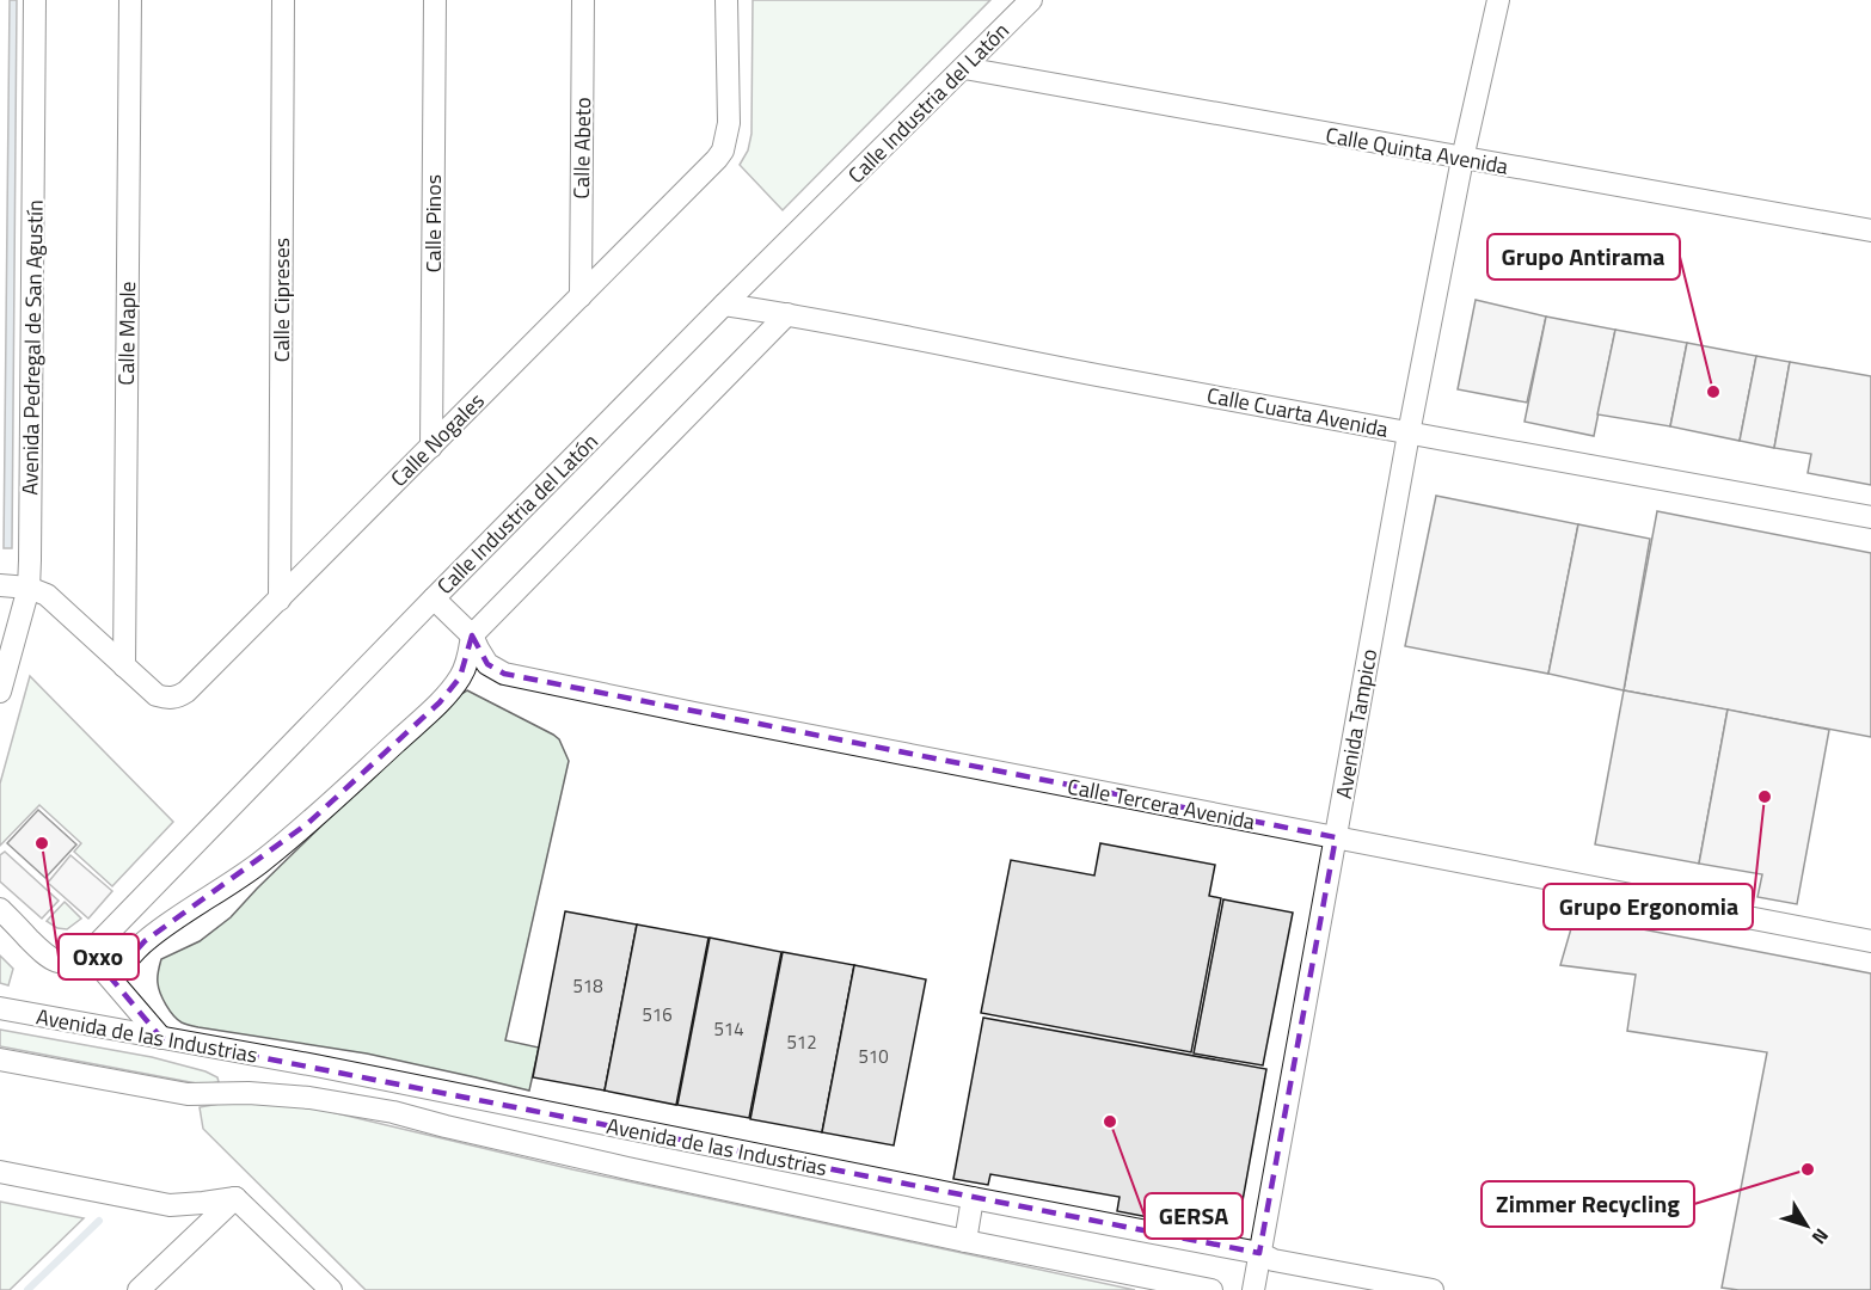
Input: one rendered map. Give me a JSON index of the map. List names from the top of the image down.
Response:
{
  "streets": {
    "street": [
      "Calle Industria del Latón",
      "Calle Abeto",
      "Calle Quinta Avenida",
      "Calle Pinos",
      "Calle Cipreses",
      "Calle Maple",
      "Avenida Pedregal de San Agustín",
      "Calle Cuarta Avenida",
      "Calle Nogales",
      "Avenida Tampico",
      "Calle Tercera Avenida",
      "Avenida de las Industrias"
    ]
  },
  "crossings": [
    ["Calle Industria del Latón", "Calle Quinta Avenida"],
    ["Calle Industria del Latón", "Calle Cuarta Avenida"],
    ["Calle Industria del Latón", "Calle Tercera Avenida"],
    ["Calle Abeto", "Calle Nogales"],
    ["Calle Quinta Avenida", "Avenida Tampico"],
    ["Calle Pinos", "Calle Nogales"],
    ["Calle Cipreses", "Calle Nogales"],
    ["Calle Maple", "Calle Nogales"],
    ["Avenida Pedregal de San Agustín", "Calle Nogales"],
    ["Calle Cuarta Avenida", "Avenida Tampico"],
    ["Avenida Tampico", "Calle Tercera Avenida"],
    ["Avenida Tampico", "Avenida de las Industrias"]
  ],
  "places": [
    "Grupo Antirama",
    "Grupo Ergonomia",
    "Oxxo",
    "GERSA",
    "Zimmer Recycling"
  ],
  "house_numbers": [
    "518",
    "516",
    "514",
    "512",
    "510"
  ],
  "north": "bottom right"
}
